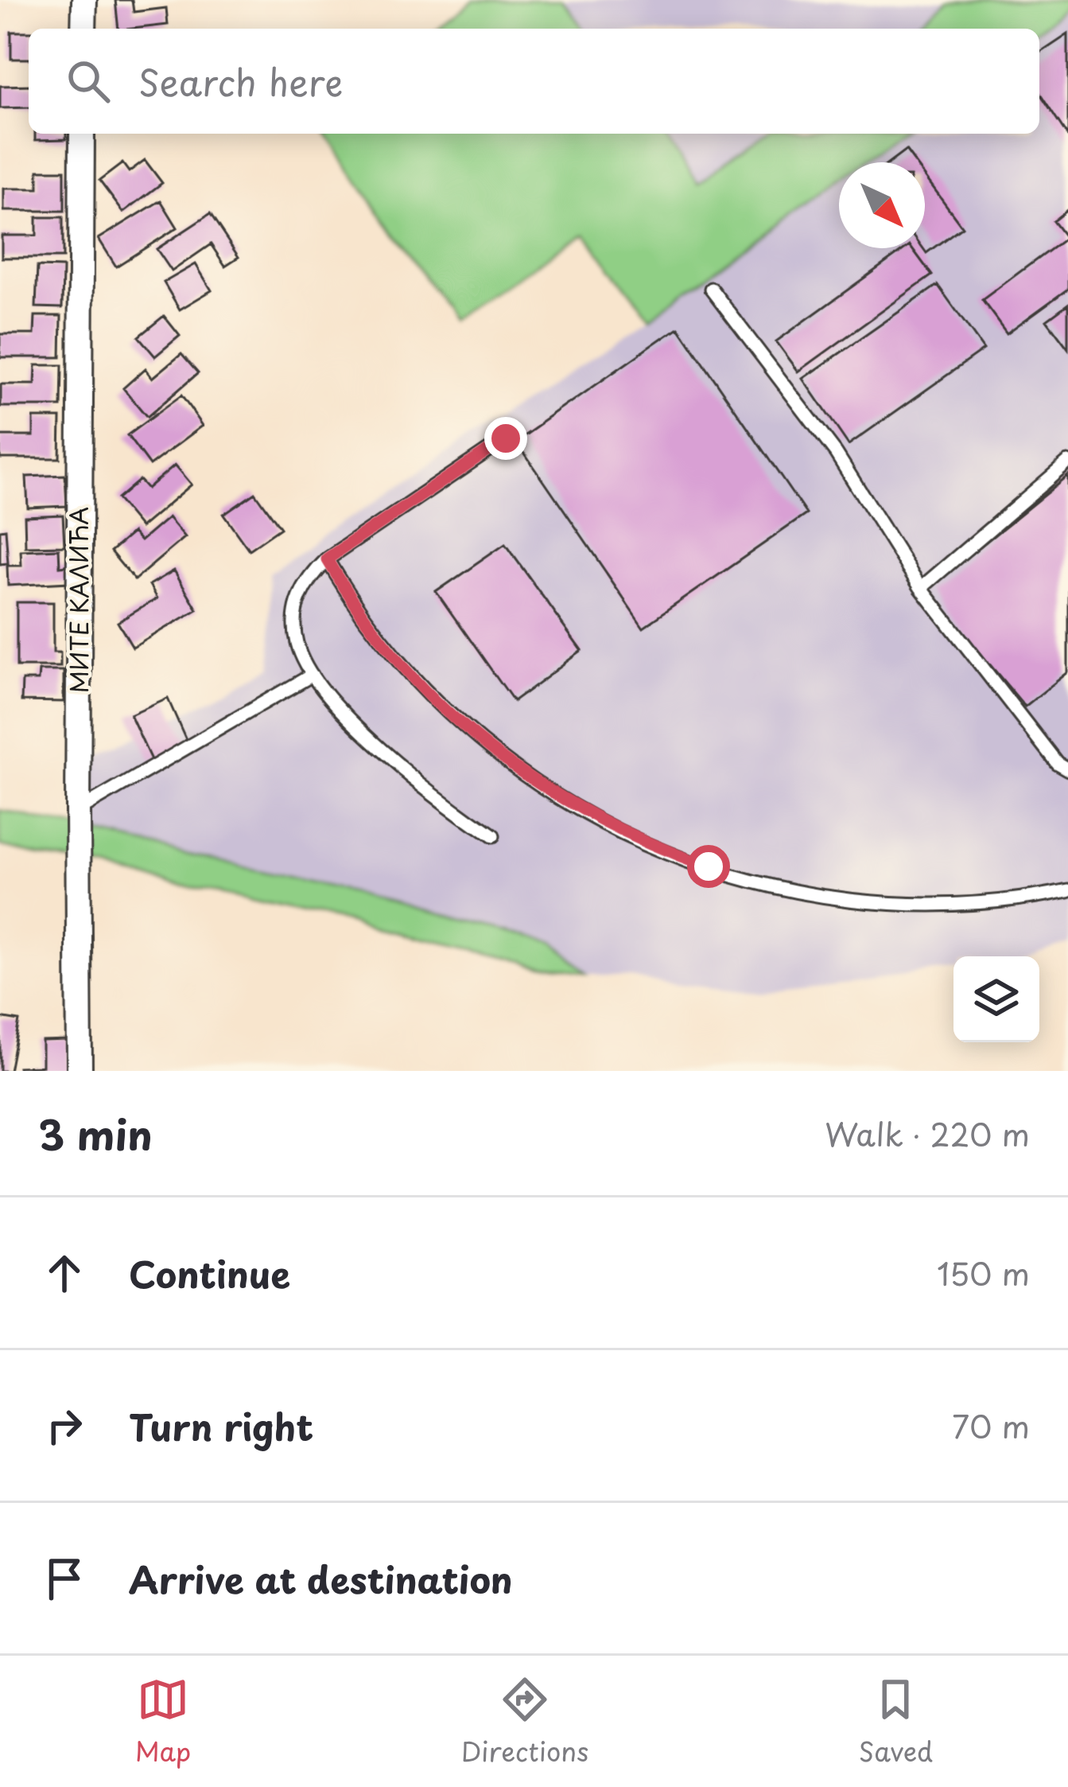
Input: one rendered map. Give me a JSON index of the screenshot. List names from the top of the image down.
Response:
{
  "streets": {
    "street": ["МИТЕ КАЛИЋА"]
  },
  "north": "bottom right",
  "page": {
    "search": "Search here",
    "heading": ["3 min", "Walk · 220 m"],
    "list": [
      ["Continue", "150 m"],
      ["Turn right", "70 m"],
      "Arrive at destination"
    ],
    "nav": ["Map", "Directions", "Saved"]
  }
}
